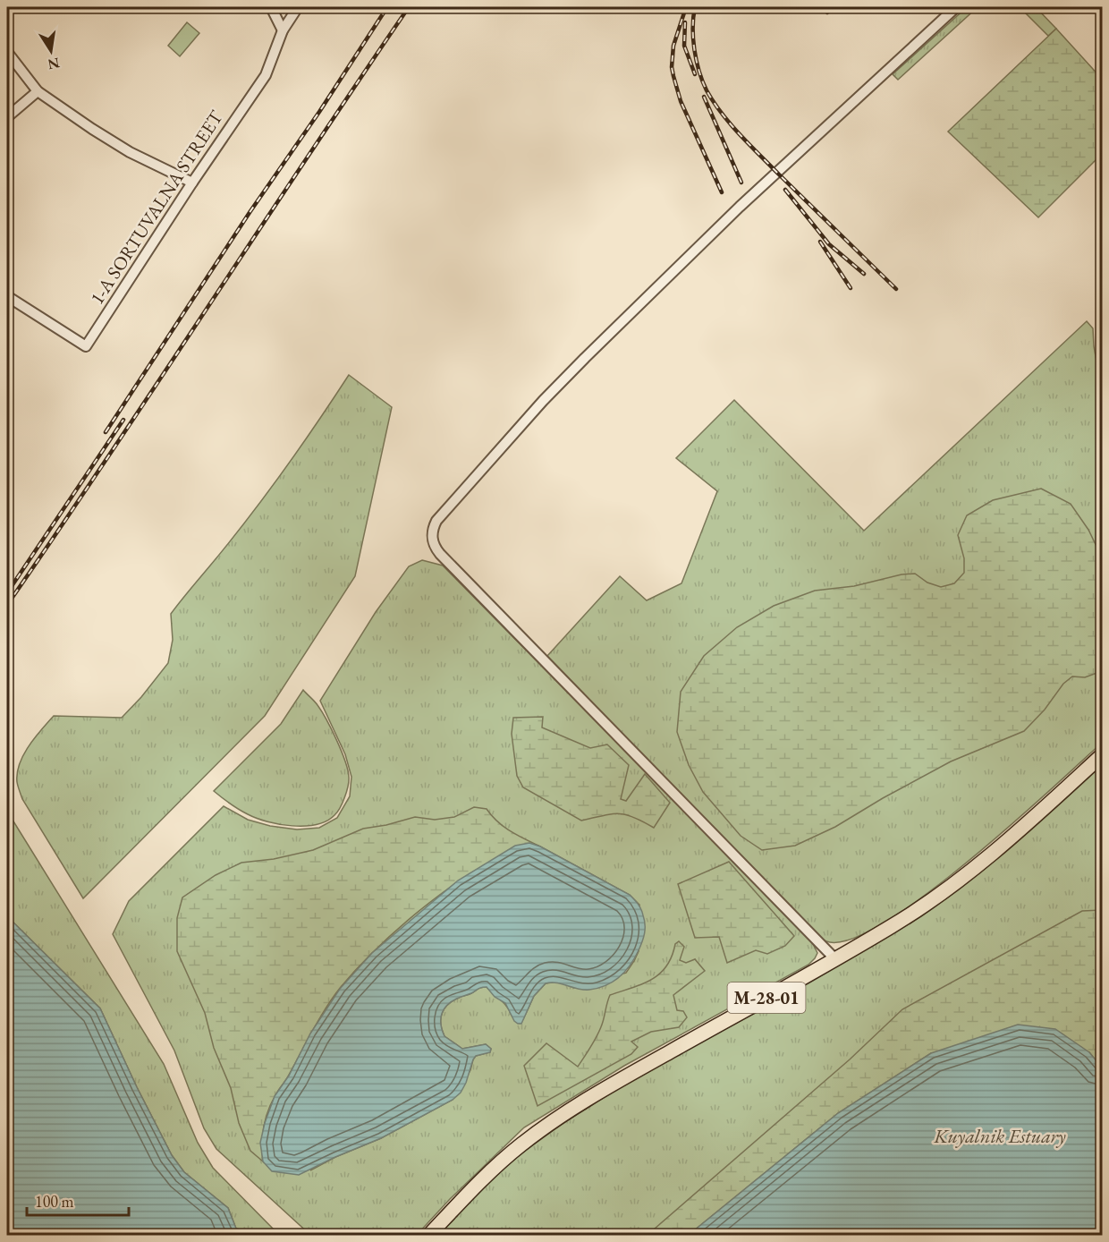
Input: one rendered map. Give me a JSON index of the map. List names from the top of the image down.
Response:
{
  "streets": {
    "highway": ["М-28-01"],
    "street": ["1-A SORTUVALNA STREET"]
  },
  "water": ["Kuyalnik Estuary"],
  "scale_bar": "100 m",
  "north": "bottom"
}
